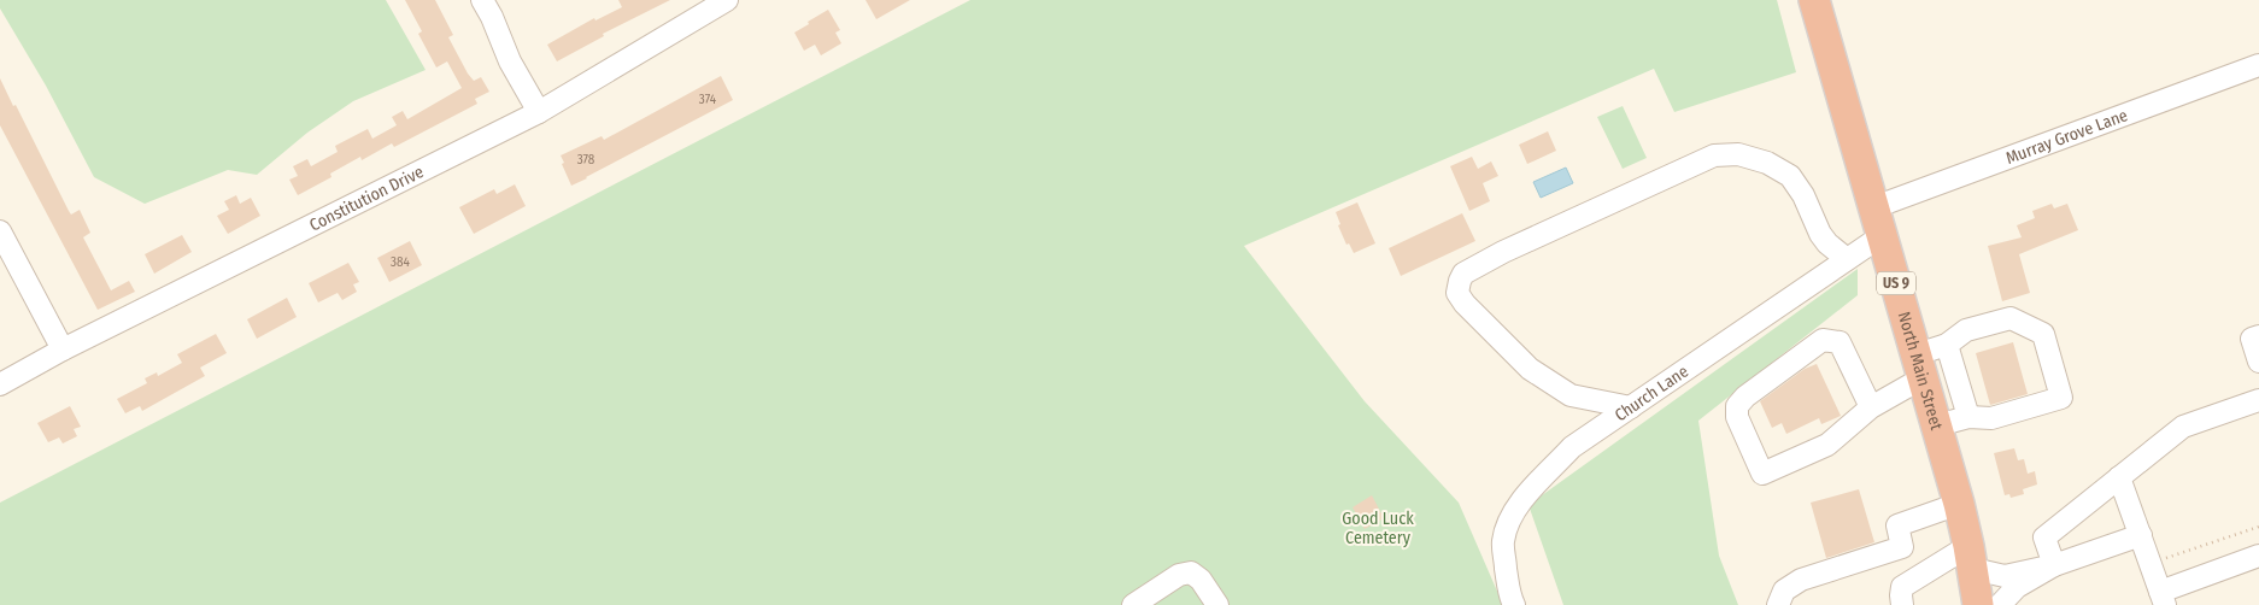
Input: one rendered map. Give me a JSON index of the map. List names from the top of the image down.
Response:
{
  "streets": {
    "highway": ["US 9", "North Main Street"],
    "street": ["Murray Grove Lane", "Constitution Drive", "Church Lane"]
  },
  "crossings": [
    ["Murray Grove Lane", "North Main Street"],
    ["Murray Grove Lane", "Church Lane"],
    ["North Main Street", "Church Lane"]
  ],
  "parks": ["Good Luck Cemetery"],
  "house_numbers": ["374", "378", "384"]
}
